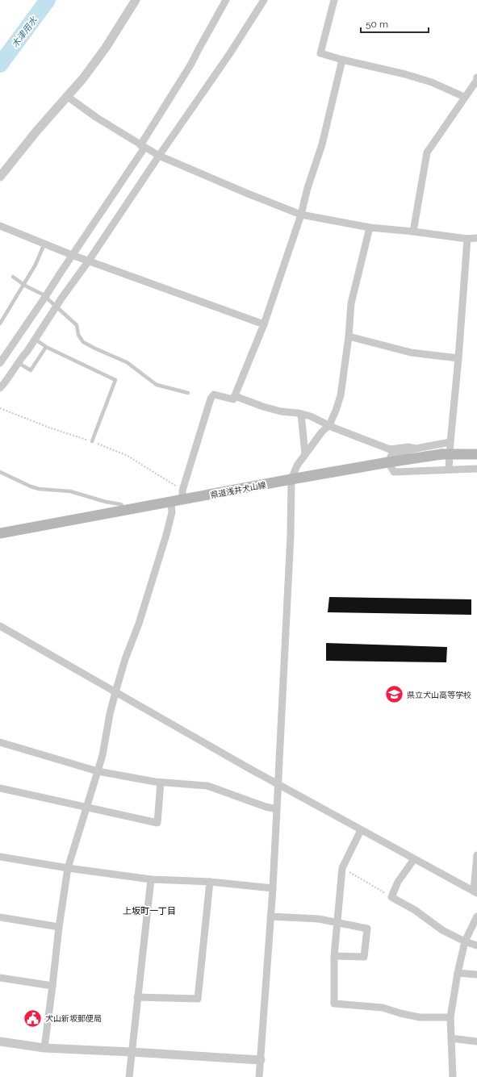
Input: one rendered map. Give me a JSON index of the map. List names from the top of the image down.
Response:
{
  "streets": {
    "main road": ["県道浅井犬山線"]
  },
  "districts": ["上坂町一丁目"],
  "water": ["木津用水"],
  "places": {
    "school or university": ["県立犬山高等学校"],
    "public building": ["犬山新坂郵便局"]
  },
  "scale_bar": "50 m"
}
